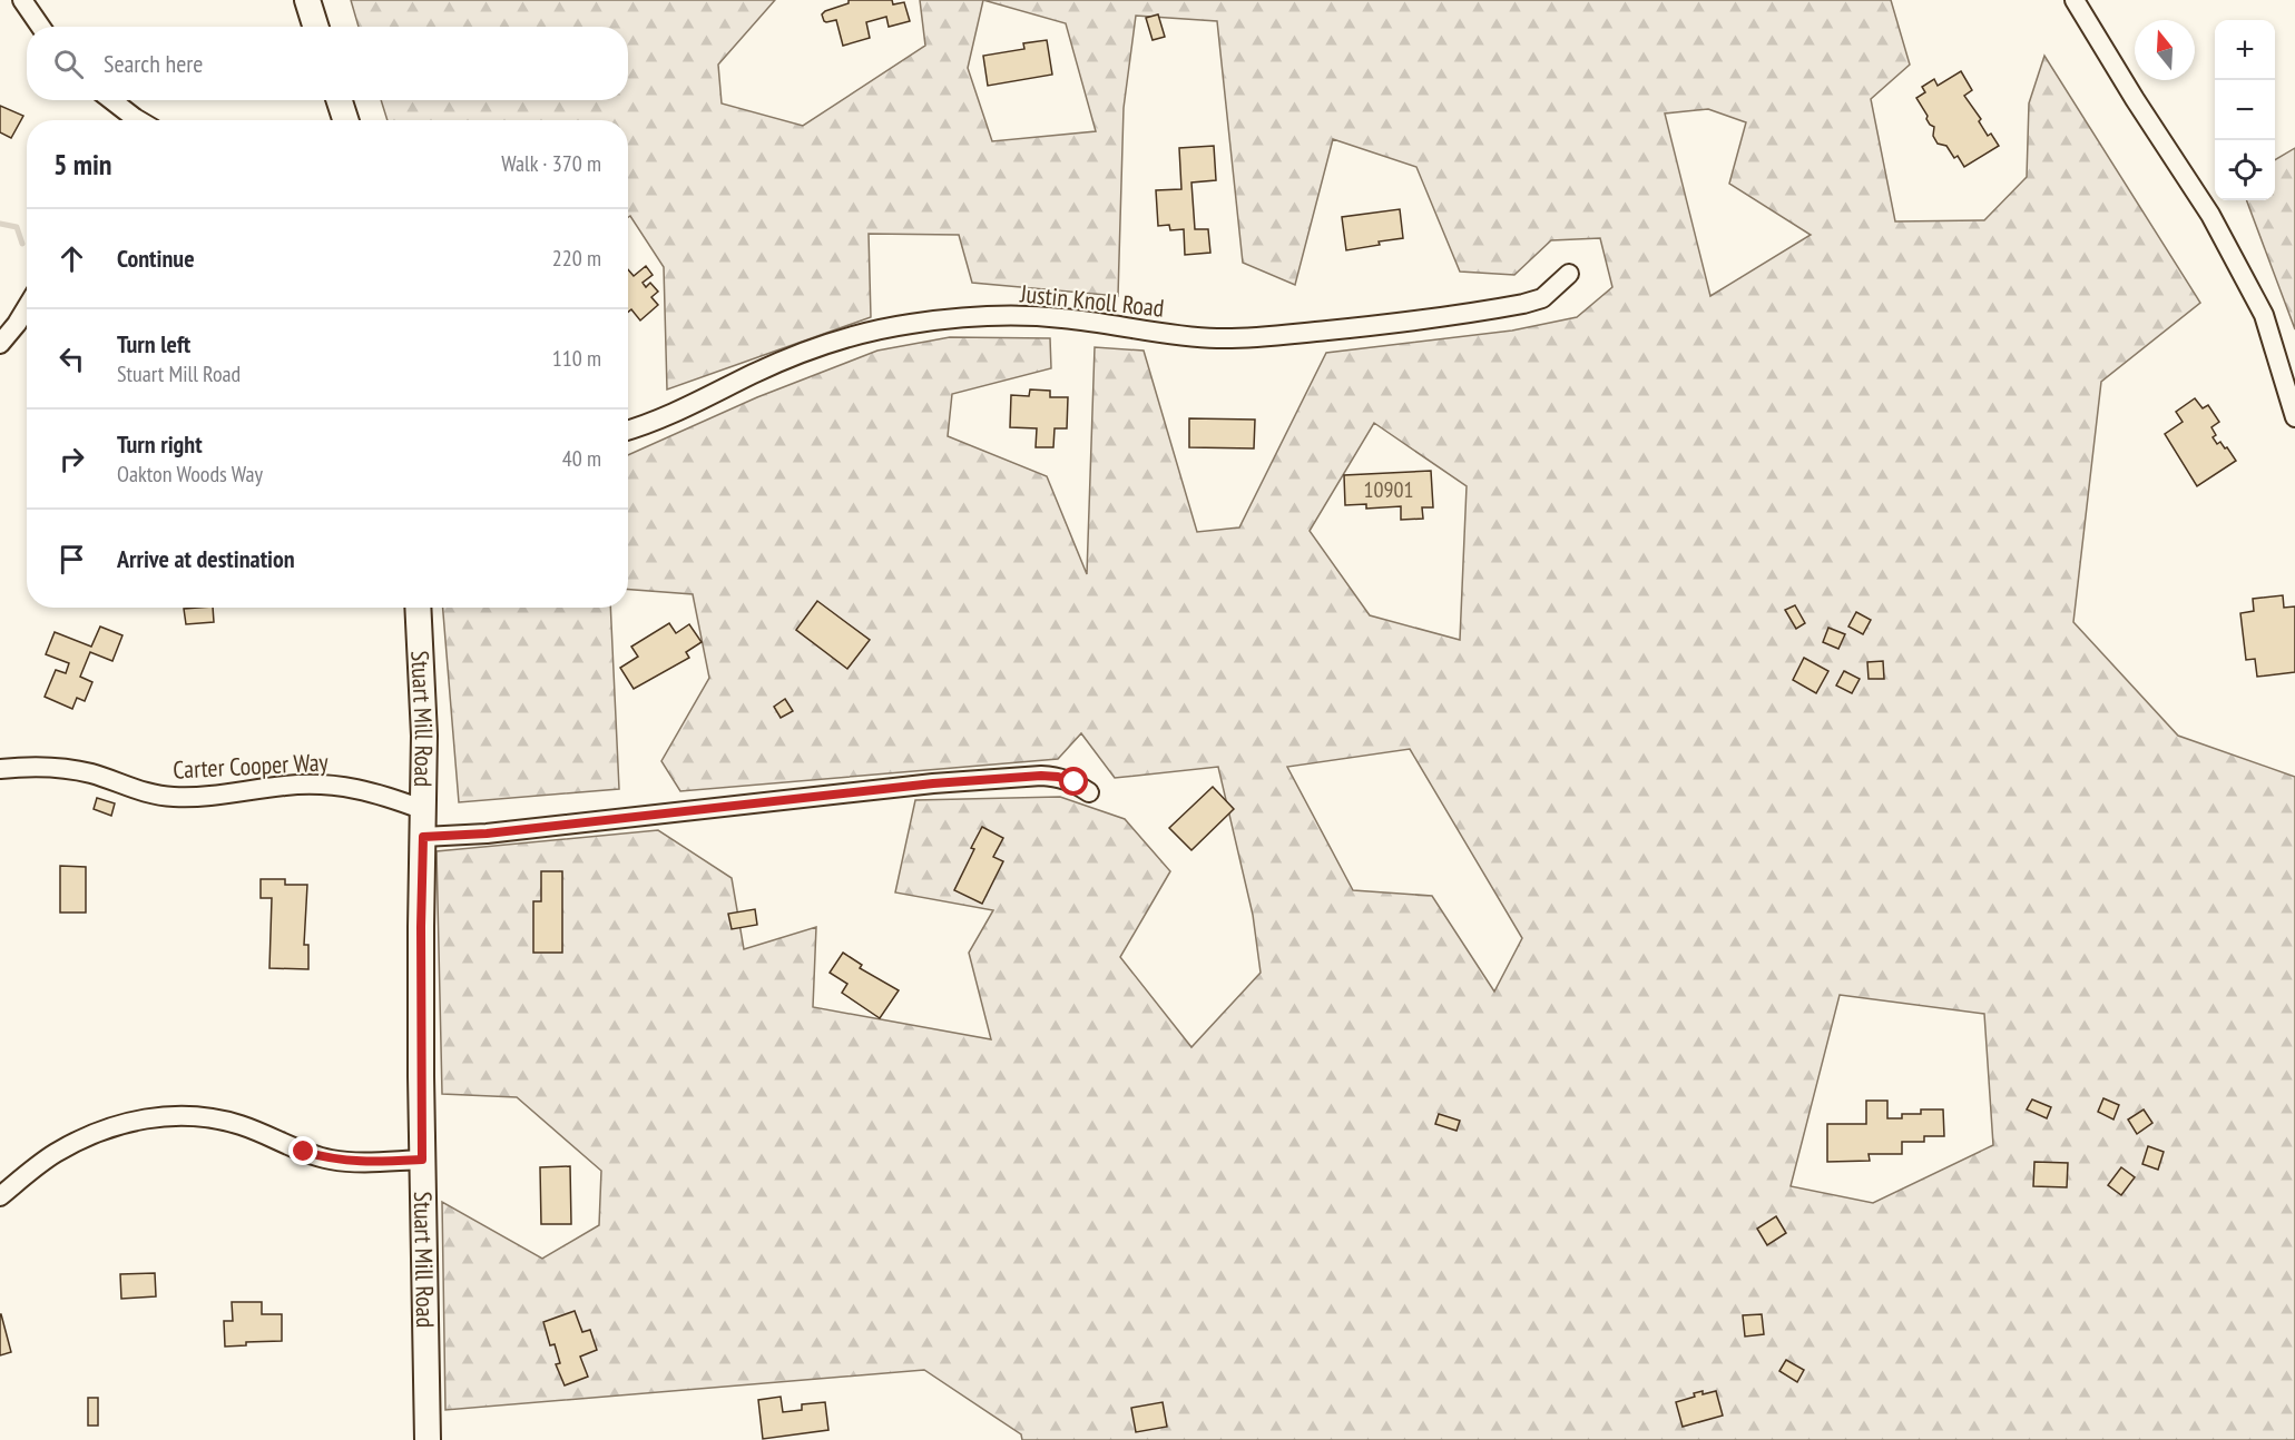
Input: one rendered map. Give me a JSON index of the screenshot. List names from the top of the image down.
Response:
{
  "streets": {
    "main road": ["Stuart Mill Road"],
    "street": ["Justin Knoll Road", "Carter Cooper Way"]
  },
  "crossings": [
    ["Stuart Mill Road", "Carter Cooper Way"]
  ],
  "house_numbers": ["10901"],
  "north": "top",
  "page": {
    "map_buttons": ["+", "−"],
    "search": "Search here",
    "heading": ["5 min", "Walk · 370 m"],
    "list": [
      ["Continue", "220 m"],
      ["Turn left", "Stuart Mill Road", "110 m"],
      ["Turn right", "Oakton Woods Way", "40 m"],
      "Arrive at destination"
    ]
  }
}
